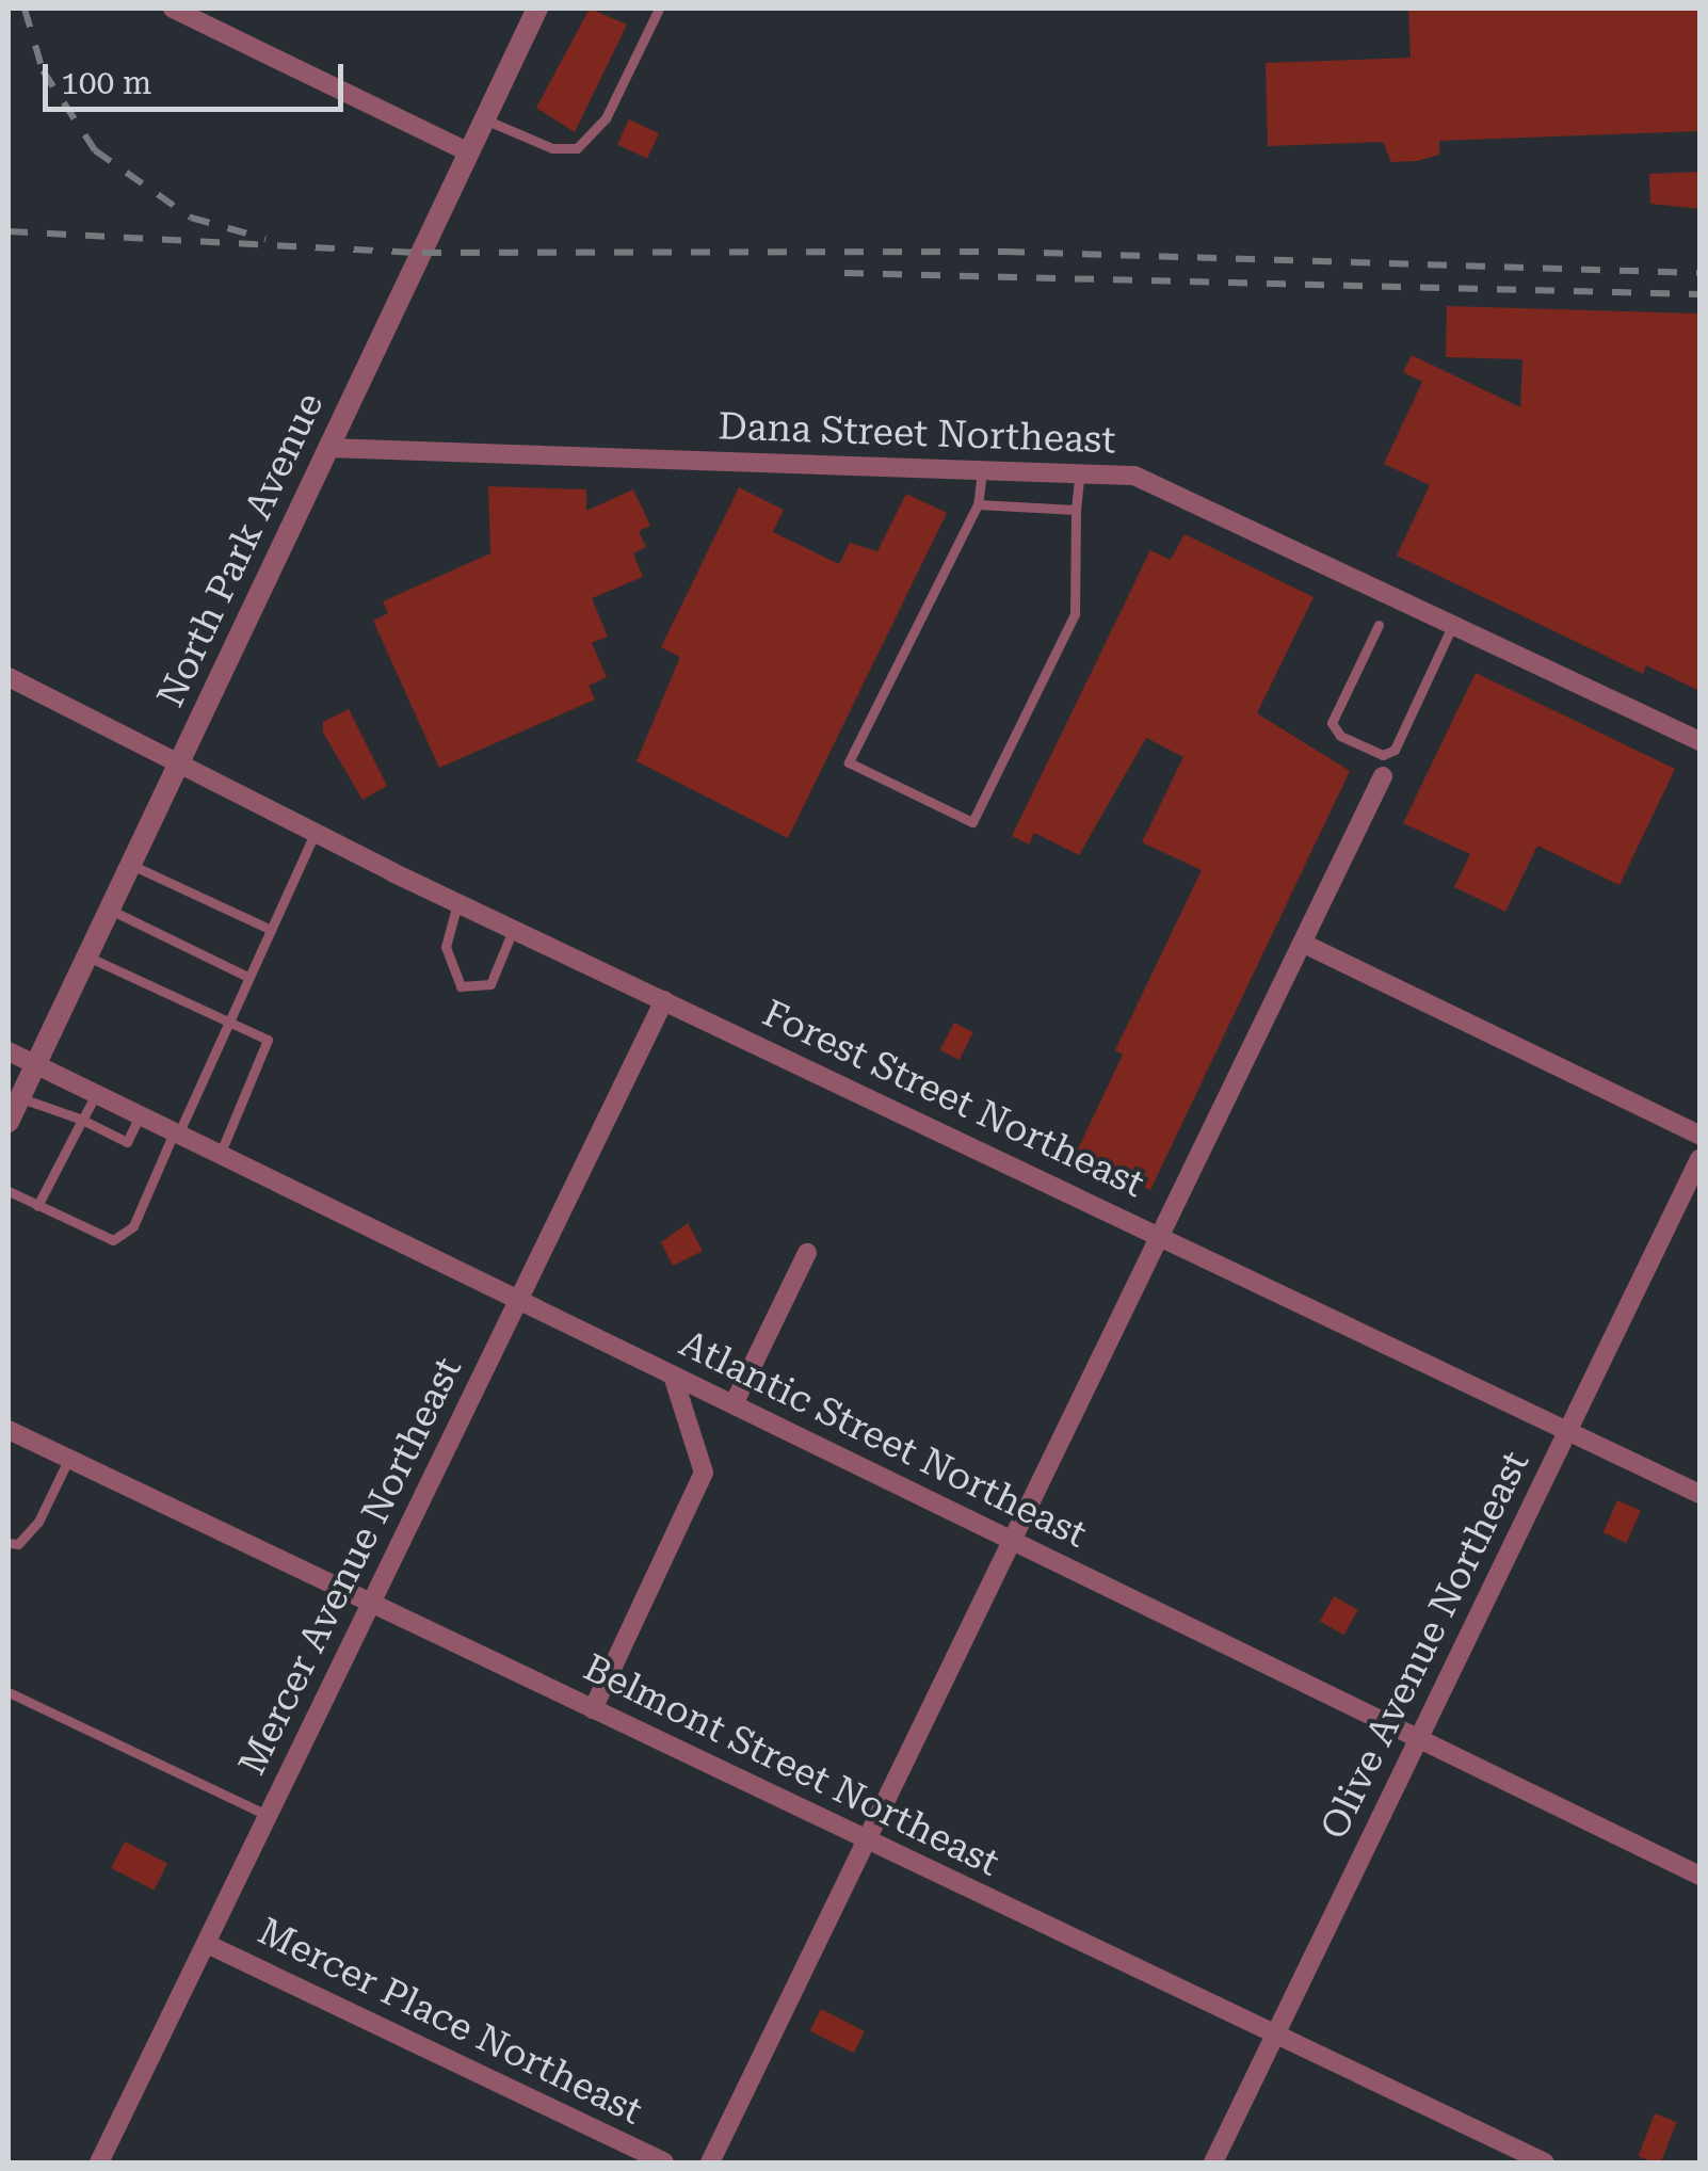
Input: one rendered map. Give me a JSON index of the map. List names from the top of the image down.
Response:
{
  "streets": {
    "street": [
      "Dana Street Northeast",
      "North Park Avenue",
      "Forest Street Northeast",
      "Atlantic Street Northeast",
      "Mercer Avenue Northeast",
      "Olive Avenue Northeast",
      "Belmont Street Northeast",
      "Mercer Place Northeast"
    ]
  },
  "crossings": [
    ["Dana Street Northeast", "North Park Avenue"],
    ["North Park Avenue", "Forest Street Northeast"],
    ["North Park Avenue", "Atlantic Street Northeast"],
    ["Forest Street Northeast", "Mercer Avenue Northeast"],
    ["Forest Street Northeast", "Olive Avenue Northeast"],
    ["Atlantic Street Northeast", "Mercer Avenue Northeast"],
    ["Atlantic Street Northeast", "Olive Avenue Northeast"],
    ["Mercer Avenue Northeast", "Belmont Street Northeast"],
    ["Mercer Avenue Northeast", "Mercer Place Northeast"],
    ["Olive Avenue Northeast", "Belmont Street Northeast"]
  ],
  "scale_bar": "100 m"
}
